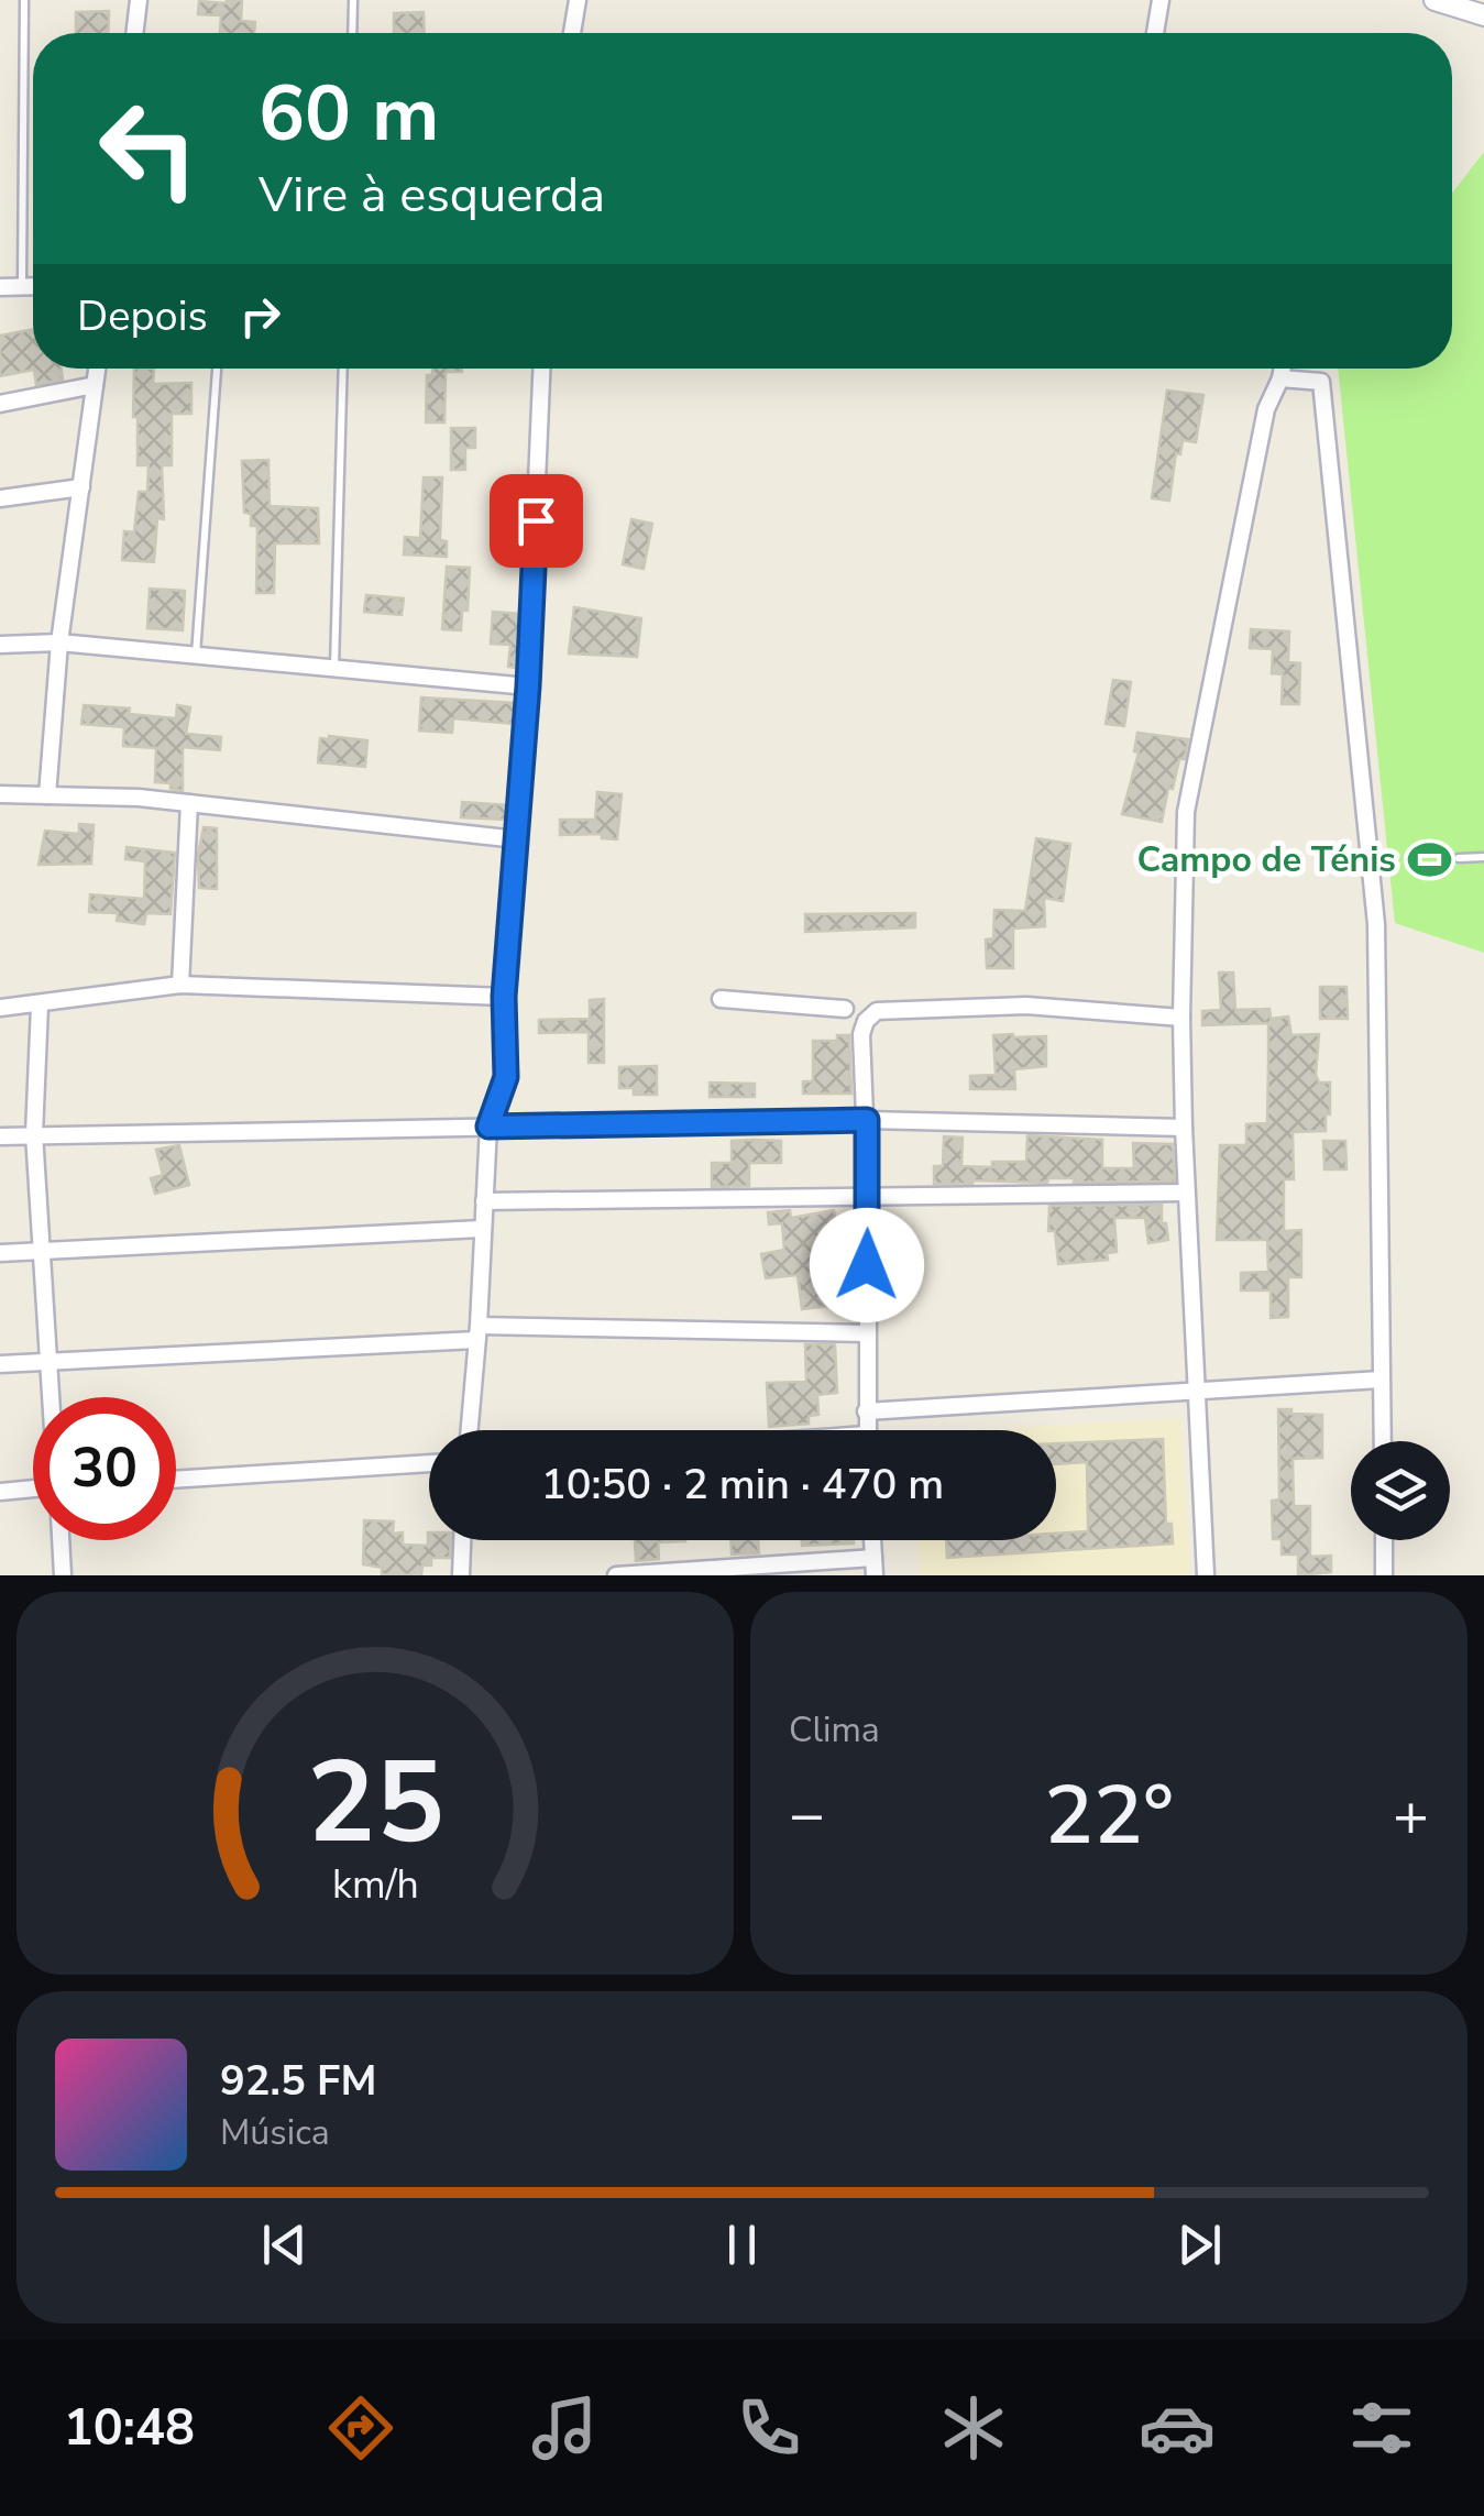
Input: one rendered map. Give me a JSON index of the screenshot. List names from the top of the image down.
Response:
{
  "places": {
    "sports": ["Campo de Ténis"]
  },
  "page": {
    "turn": ["60 m", "Vire à esquerda"],
    "then": "Depois",
    "limit": "30",
    "trip": "10:50 · 2 min · 470 m",
    "tile": "Clima",
    "heat": ["−", "22°", "+"],
    "song": ["92.5 FM", "Música"],
    "tabs": "10:48",
    "gauge": ["25", "km/h"]
  }
}
